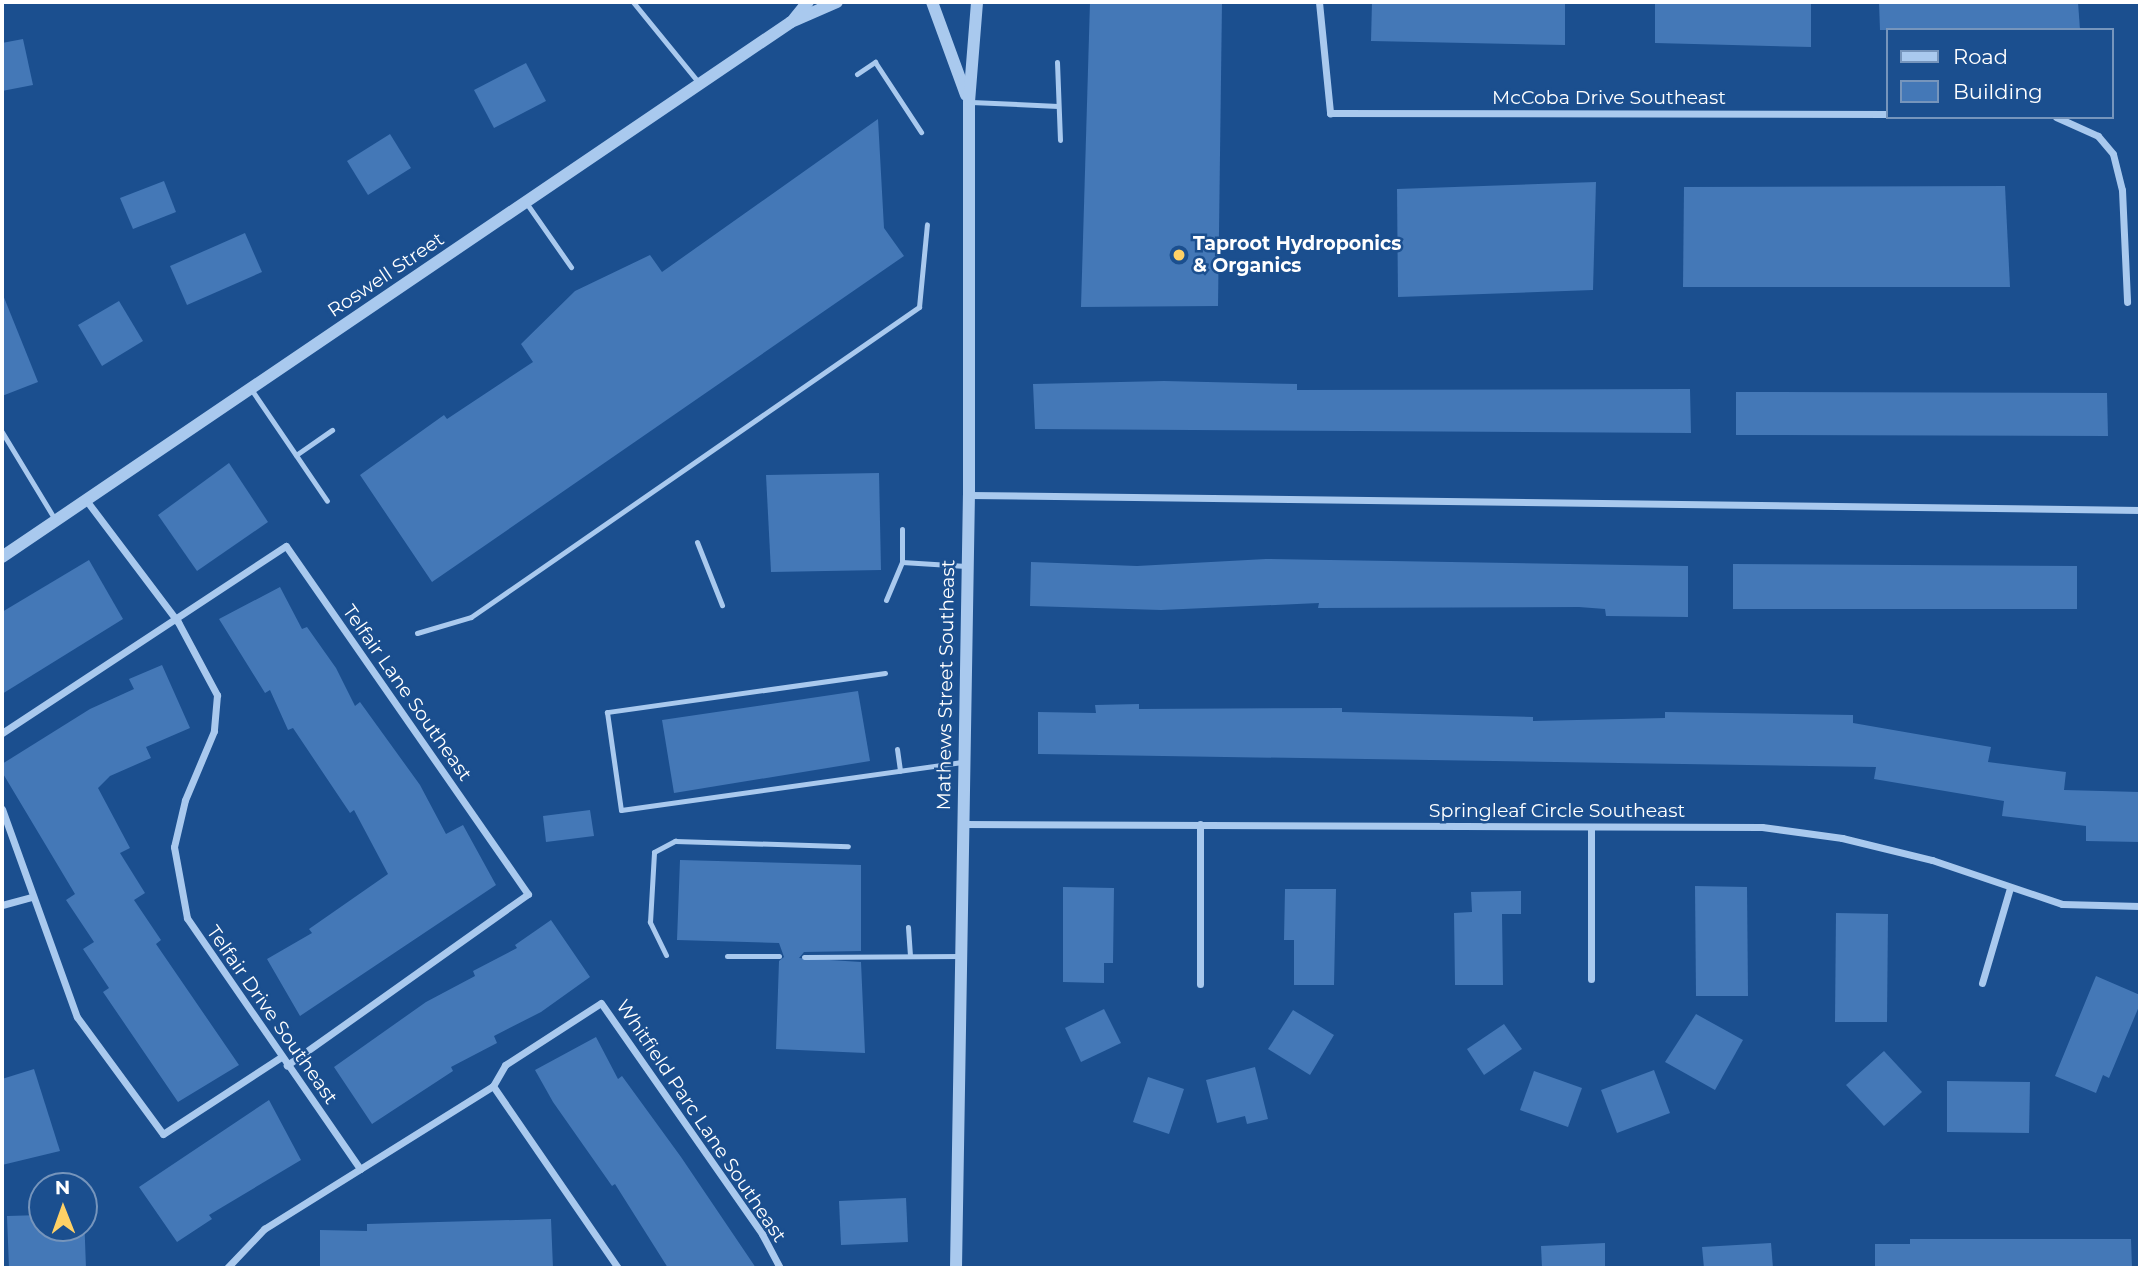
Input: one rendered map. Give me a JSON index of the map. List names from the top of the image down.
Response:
{
  "streets": {
    "street": [
      "McCoba Drive Southeast",
      "Roswell Street",
      "Mathews Street Southeast",
      "Telfair Lane Southeast",
      "Springleaf Circle Southeast",
      "Telfair Drive Southeast",
      "Whitfield Parc Lane Southeast"
    ]
  },
  "crossings": [
    ["Roswell Street", "Telfair Drive Southeast"],
    ["Mathews Street Southeast", "Springleaf Circle Southeast"],
    ["Telfair Lane Southeast", "Telfair Drive Southeast"]
  ],
  "places": ["Taproot Hydroponics & Organics"],
  "legend": ["Road", "Building"],
  "north": "top"
}
